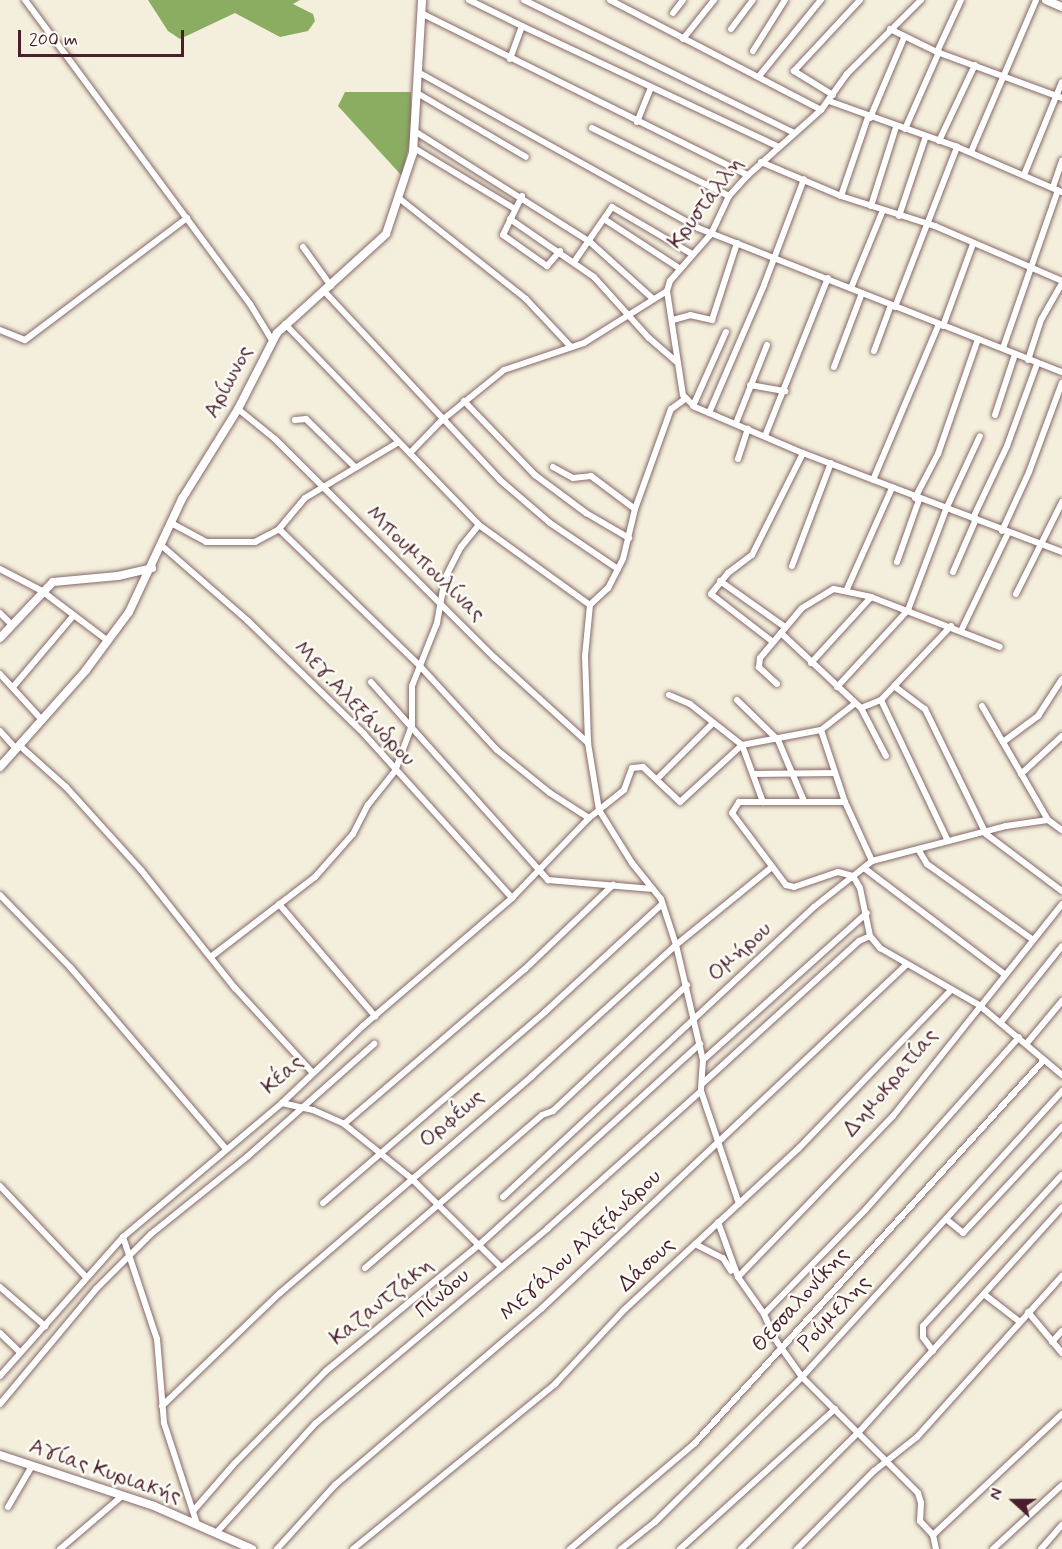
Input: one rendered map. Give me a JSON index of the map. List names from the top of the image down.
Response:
{
  "streets": {
    "street": [
      "Κρυστάλλη",
      "Αρίωνος",
      "Μπουμπουλίνας",
      "Μεγ.Αλεξάνδρου",
      "Ομήρου",
      "Κέας",
      "Δημοκρατίας",
      "Ορφέως",
      "Μεγάλου Αλεξάνδρου",
      "Δάσους",
      "Πίνδου",
      "Θεσσαλονίκης",
      "Καζαντζάκη",
      "Ρούμελης",
      "Αγίας Κυριακής"
    ]
  },
  "crossings": [
    ["Αρίωνος", "Μπουμπουλίνας"],
    ["Αρίωνος", "Μεγ.Αλεξάνδρου"],
    ["Μεγ.Αλεξάνδρου", "Κέας"],
    ["Πίνδου", "Αγίας Κυριακής"]
  ],
  "scale_bar": "200 m",
  "north": "left"
}
